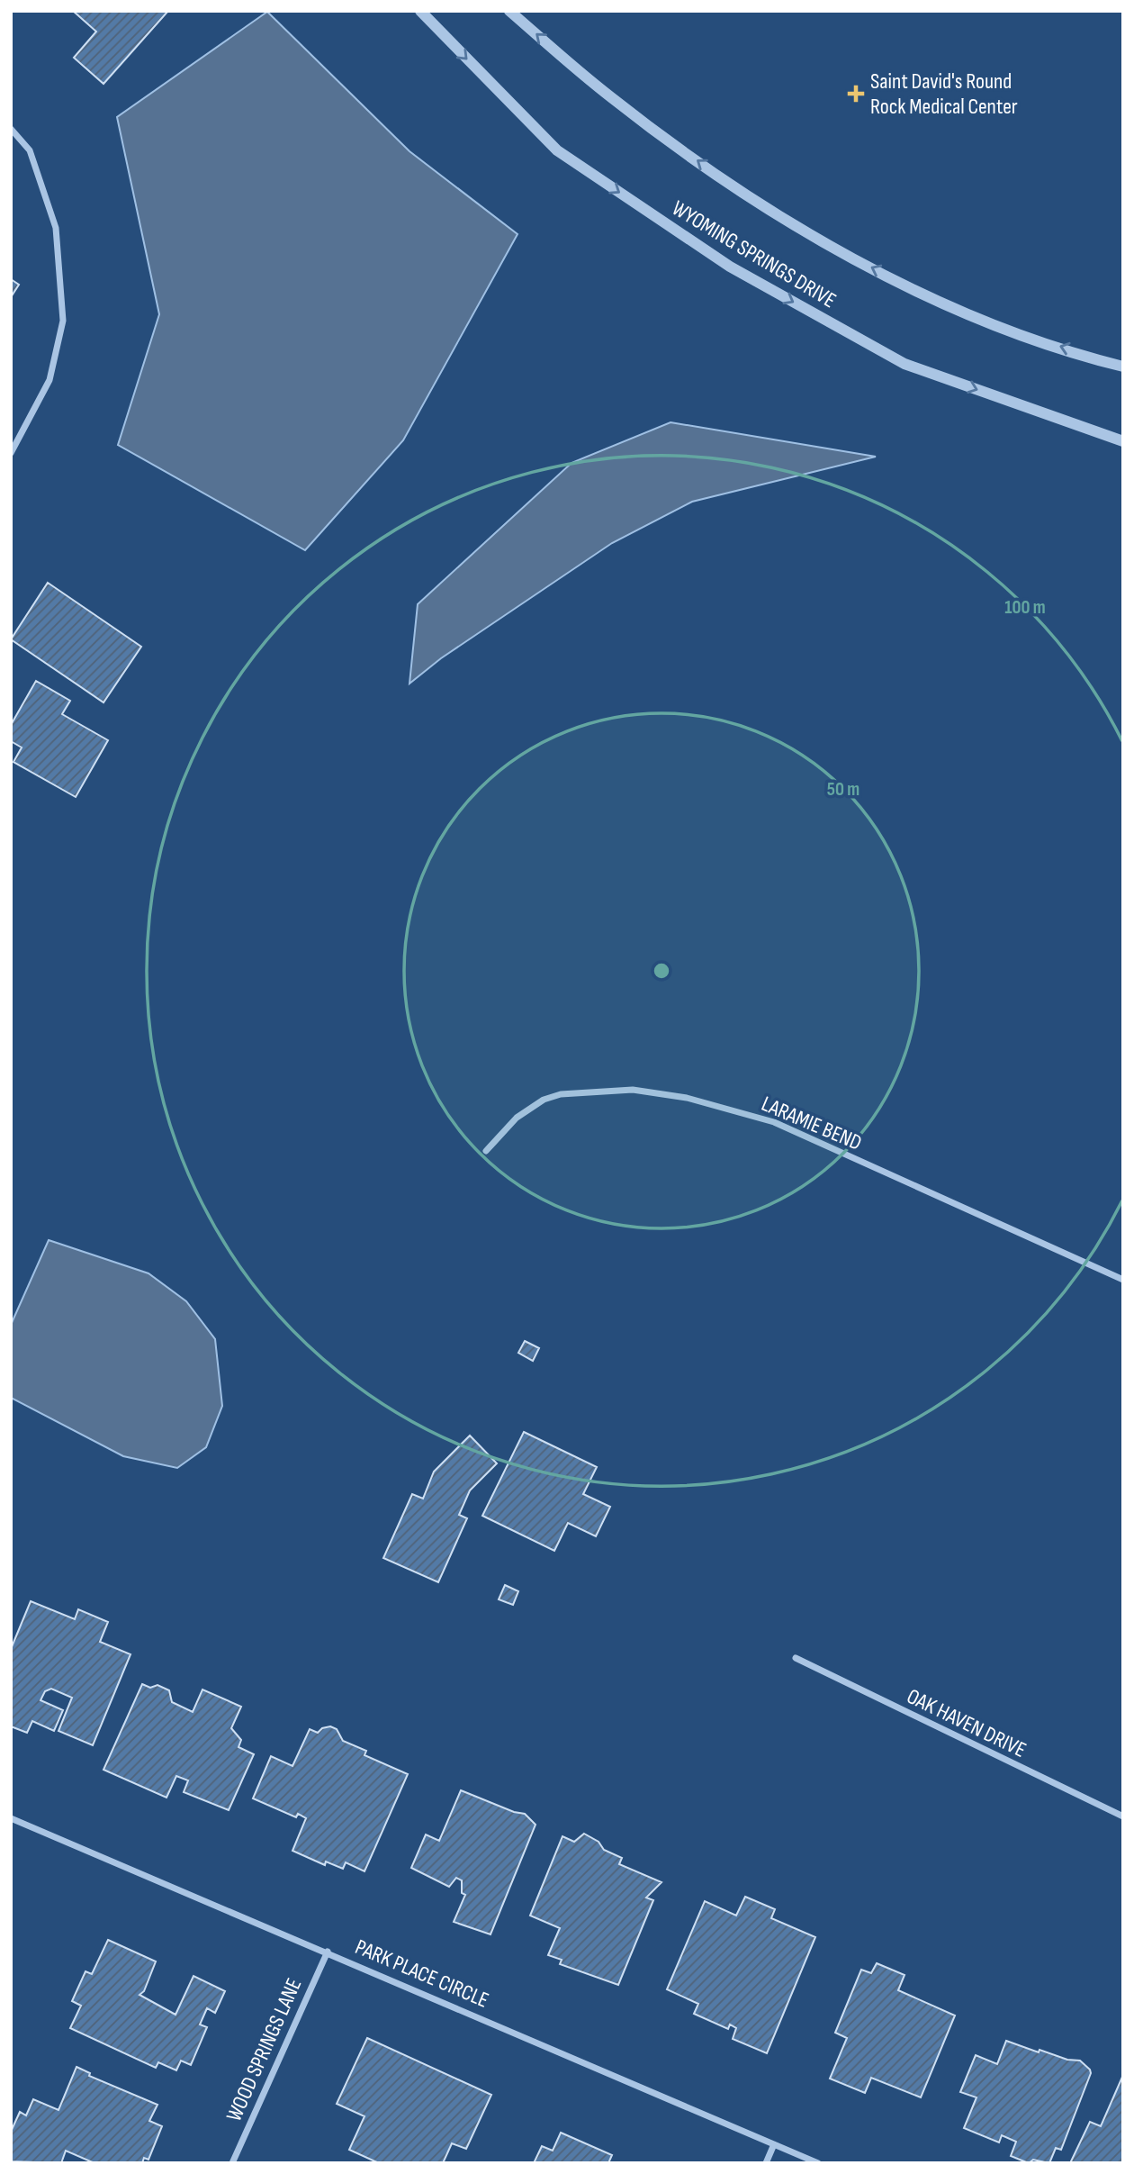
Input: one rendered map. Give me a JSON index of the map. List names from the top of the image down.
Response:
{
  "streets": {
    "street": [
      "WYOMING SPRINGS DRIVE",
      "LARAMIE BEND",
      "OAK HAVEN DRIVE",
      "PARK PLACE CIRCLE",
      "WOOD SPRINGS LANE"
    ]
  },
  "crossings": [
    ["PARK PLACE CIRCLE", "WOOD SPRINGS LANE"]
  ],
  "places": {
    "health": ["Saint David's Round Rock Medical Center"]
  },
  "rings": ["100 m", "50 m"]
}
